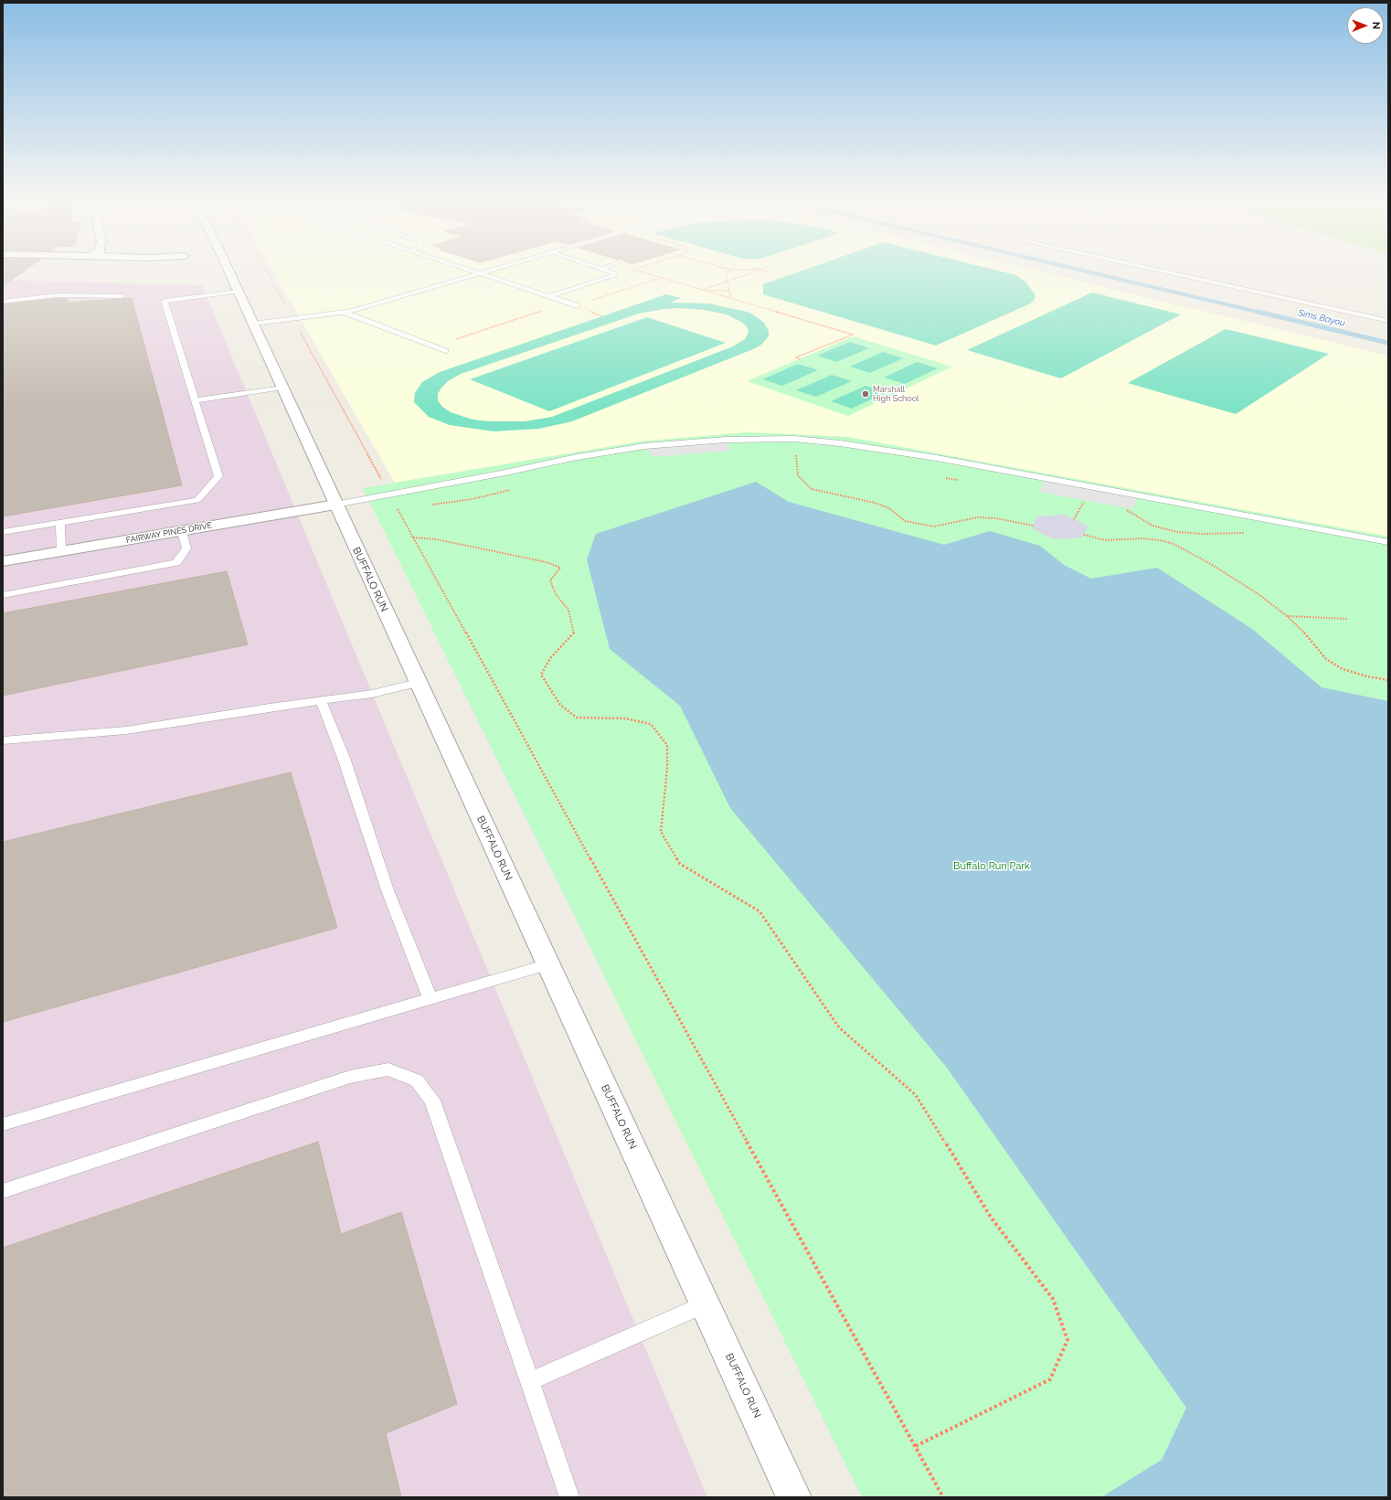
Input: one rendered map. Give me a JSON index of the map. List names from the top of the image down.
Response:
{
  "streets": {
    "street": ["FAIRWAY PINES DRIVE", "BUFFALO RUN"]
  },
  "crossings": [
    ["FAIRWAY PINES DRIVE", "BUFFALO RUN"]
  ],
  "water": ["Sims Bayou"],
  "parks": ["Buffalo Run Park"],
  "places": ["Marshall High School"],
  "north": "right"
}
